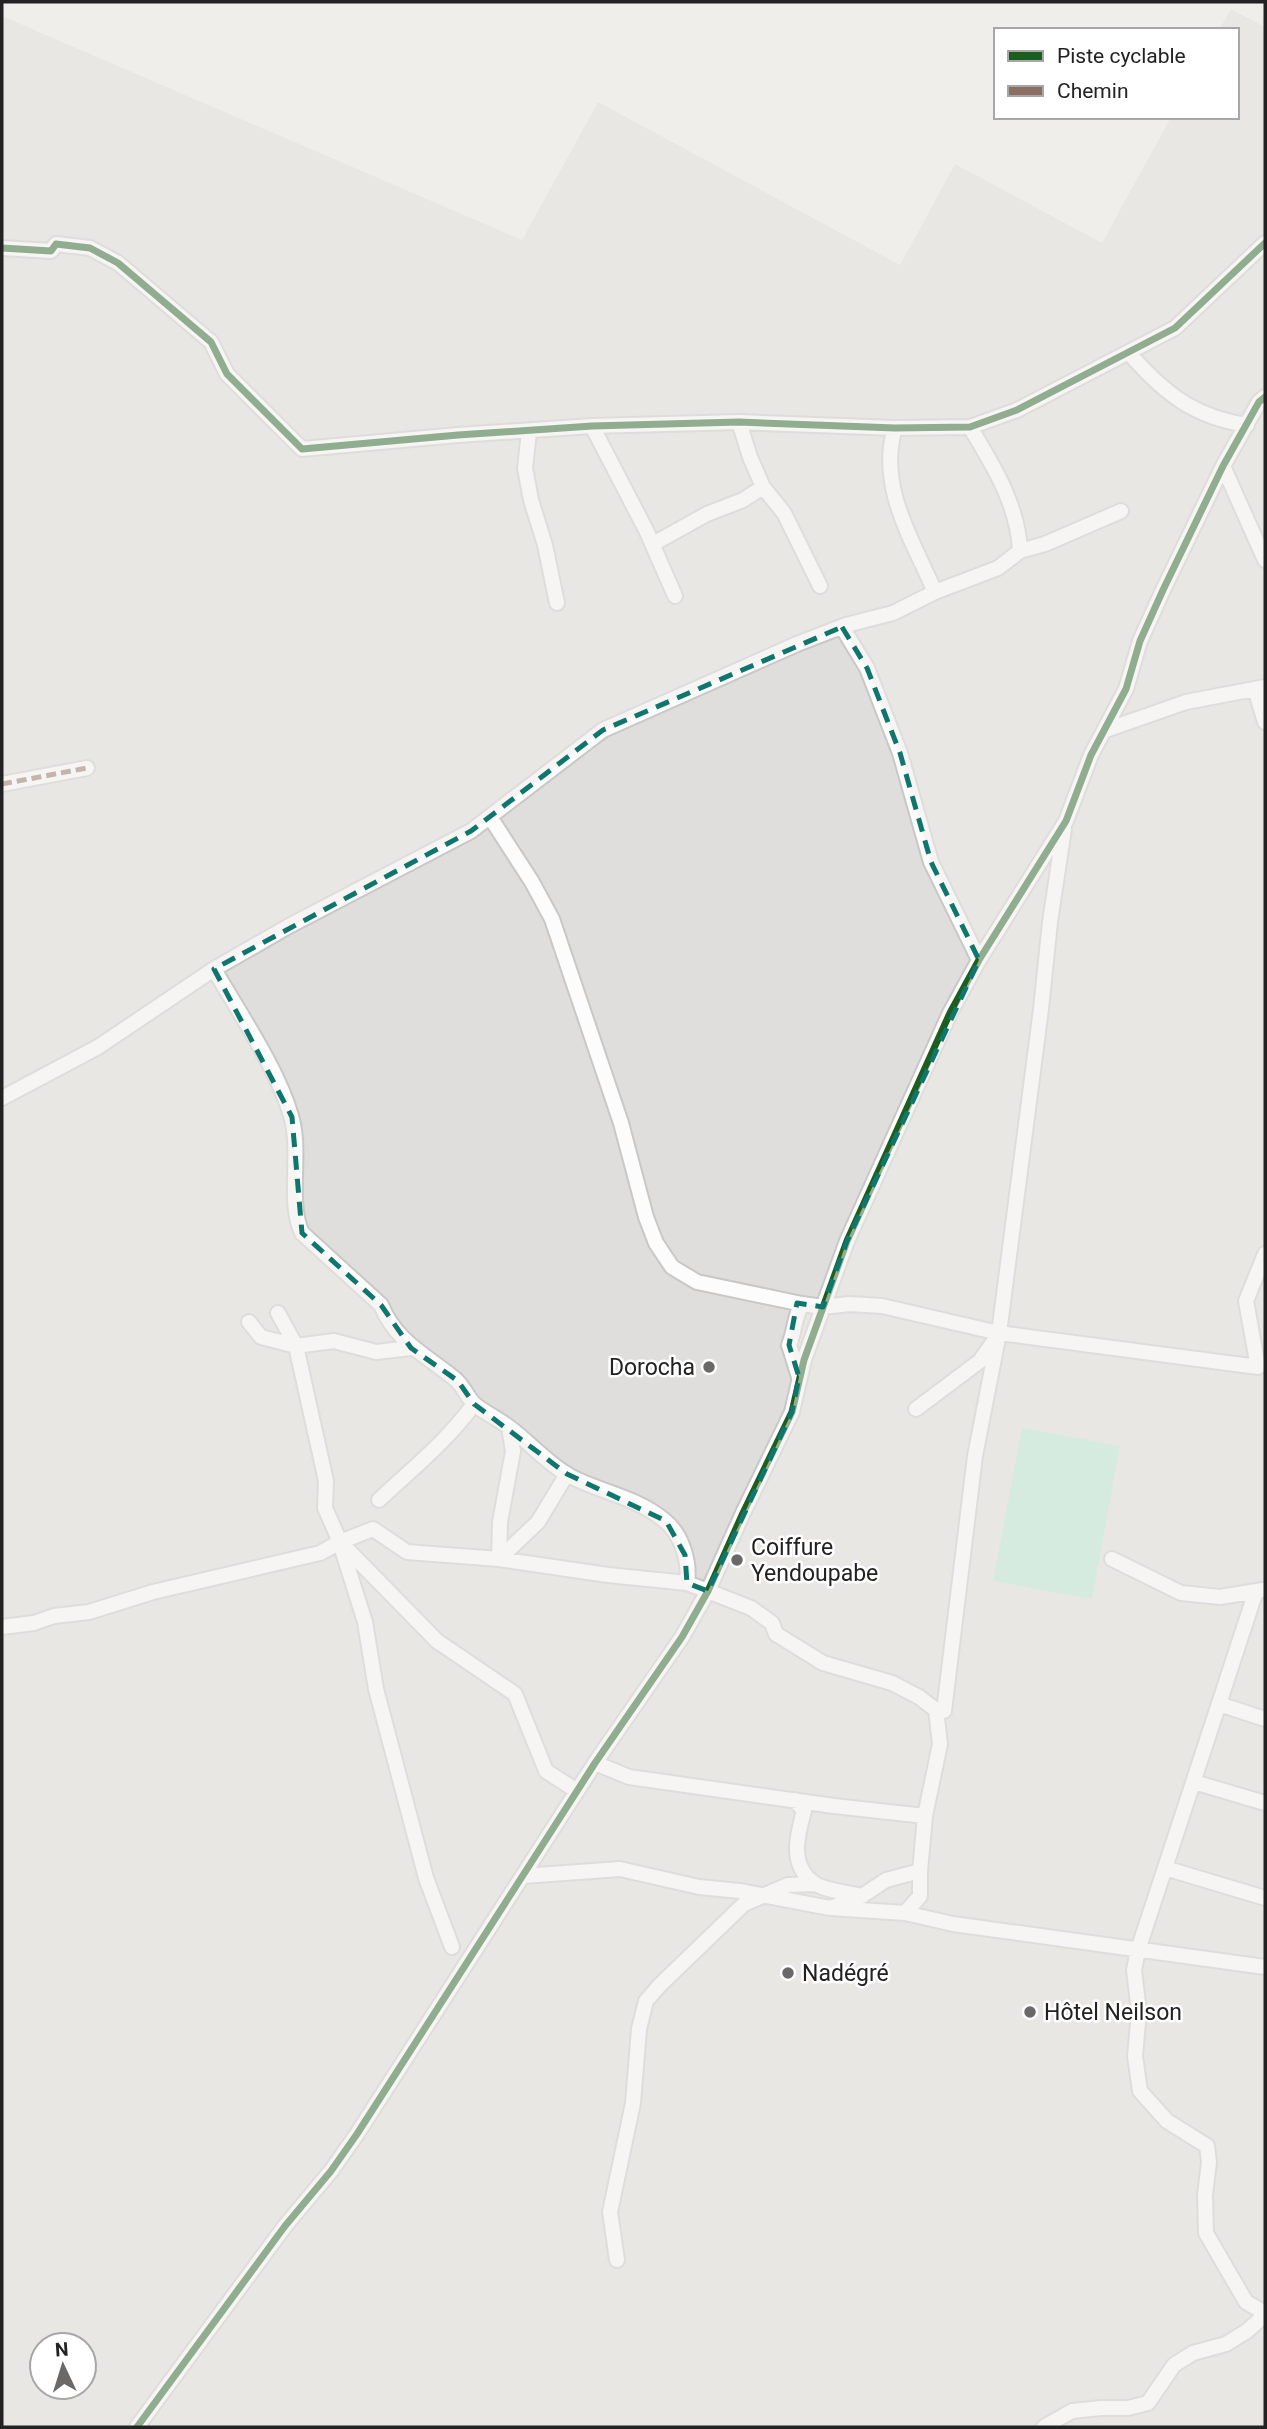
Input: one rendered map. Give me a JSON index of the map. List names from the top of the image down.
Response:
{
  "places": [
    "Dorocha",
    "Coiffure Yendoupabe",
    "Nadégré",
    "Hôtel Neilson"
  ],
  "legend": ["Piste cyclable", "Chemin"],
  "north": "top"
}
